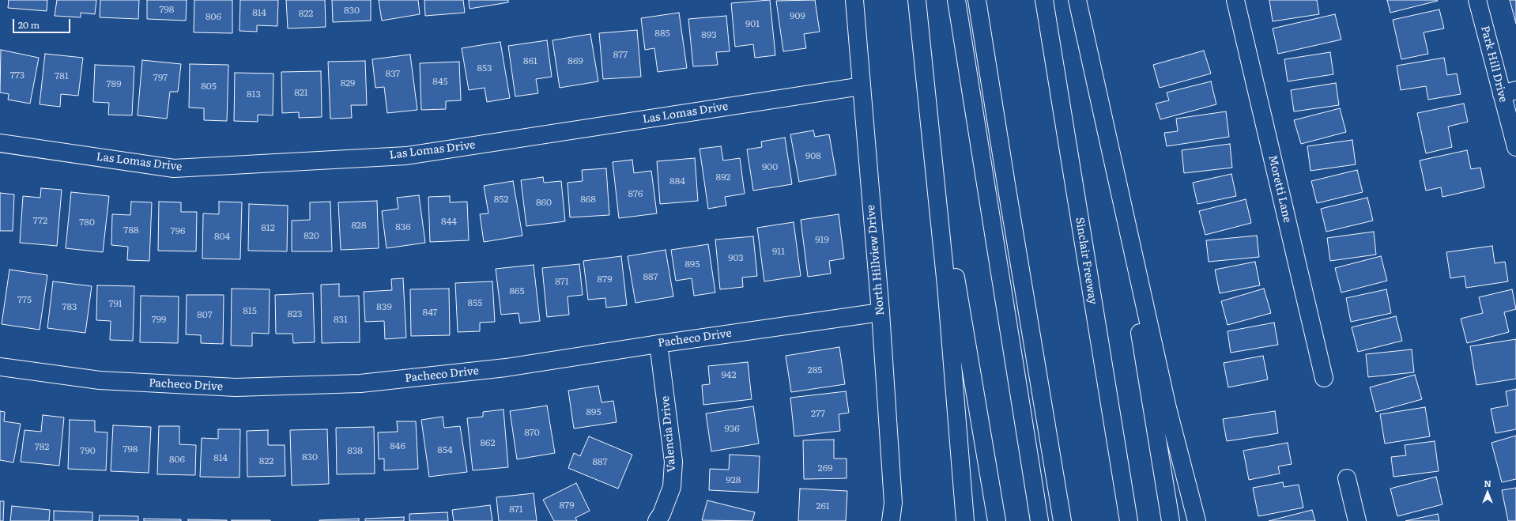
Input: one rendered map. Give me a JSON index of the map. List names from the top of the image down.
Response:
{
  "streets": {
    "main road": [
      "Park Hill Drive",
      "Las Lomas Drive",
      "Moretti Lane",
      "North Hillview Drive",
      "Sinclair Freeway",
      "Pacheco Drive",
      "Valencia Drive"
    ]
  },
  "crossings": [
    ["Las Lomas Drive", "North Hillview Drive"],
    ["North Hillview Drive", "Pacheco Drive"],
    ["Pacheco Drive", "Valencia Drive"]
  ],
  "house_numbers": [
    "798",
    "830",
    "814",
    "822",
    "909",
    "806",
    "901",
    "885",
    "893",
    "877",
    "861",
    "869",
    "853",
    "837",
    "773",
    "781",
    "797",
    "845",
    "829",
    "789",
    "805",
    "821",
    "813",
    "908",
    "900",
    "892",
    "884",
    "876",
    "852",
    "868",
    "860",
    "772",
    "844",
    "780",
    "828",
    "836",
    "812",
    "788",
    "796",
    "820",
    "804",
    "919",
    "911",
    "903",
    "895",
    "887",
    "879",
    "871",
    "865",
    "775",
    "855",
    "791",
    "783",
    "839",
    "815",
    "847",
    "823",
    "807",
    "799",
    "831",
    "285",
    "942",
    "895",
    "277",
    "936",
    "870",
    "862",
    "846",
    "782",
    "798",
    "854",
    "790",
    "838",
    "830",
    "814",
    "806",
    "822",
    "887",
    "269",
    "928",
    "879",
    "261",
    "871"
  ],
  "scale_bar": "20 m",
  "north": "top"
}
